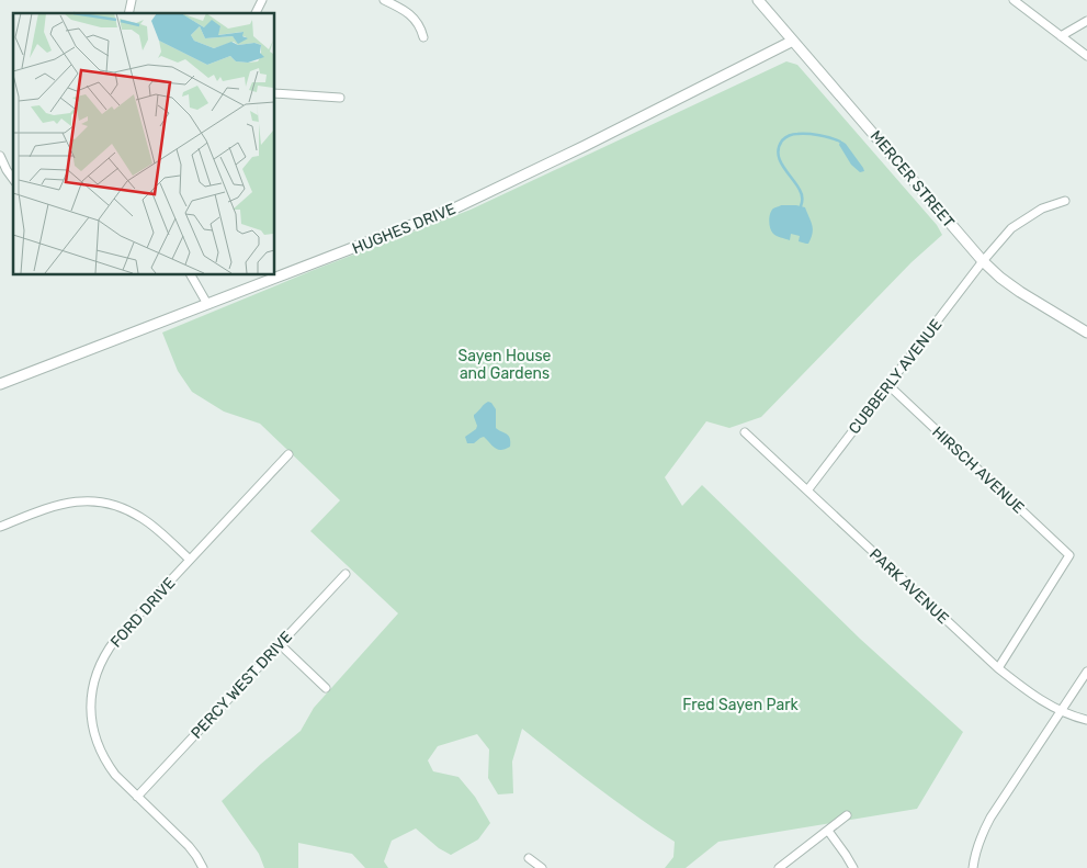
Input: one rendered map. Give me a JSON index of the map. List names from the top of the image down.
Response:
{
  "streets": {
    "street": [
      "MERCER STREET",
      "HUGHES DRIVE",
      "CUBBERLY AVENUE",
      "HIRSCH AVENUE",
      "PARK AVENUE",
      "FORD DRIVE",
      "PERCY WEST DRIVE"
    ]
  },
  "crossings": [
    ["MERCER STREET", "HUGHES DRIVE"],
    ["MERCER STREET", "CUBBERLY AVENUE"],
    ["CUBBERLY AVENUE", "HIRSCH AVENUE"],
    ["CUBBERLY AVENUE", "PARK AVENUE"],
    ["HIRSCH AVENUE", "PARK AVENUE"],
    ["FORD DRIVE", "PERCY WEST DRIVE"]
  ],
  "parks": ["Sayen House and Gardens", "Fred Sayen Park"]
}
